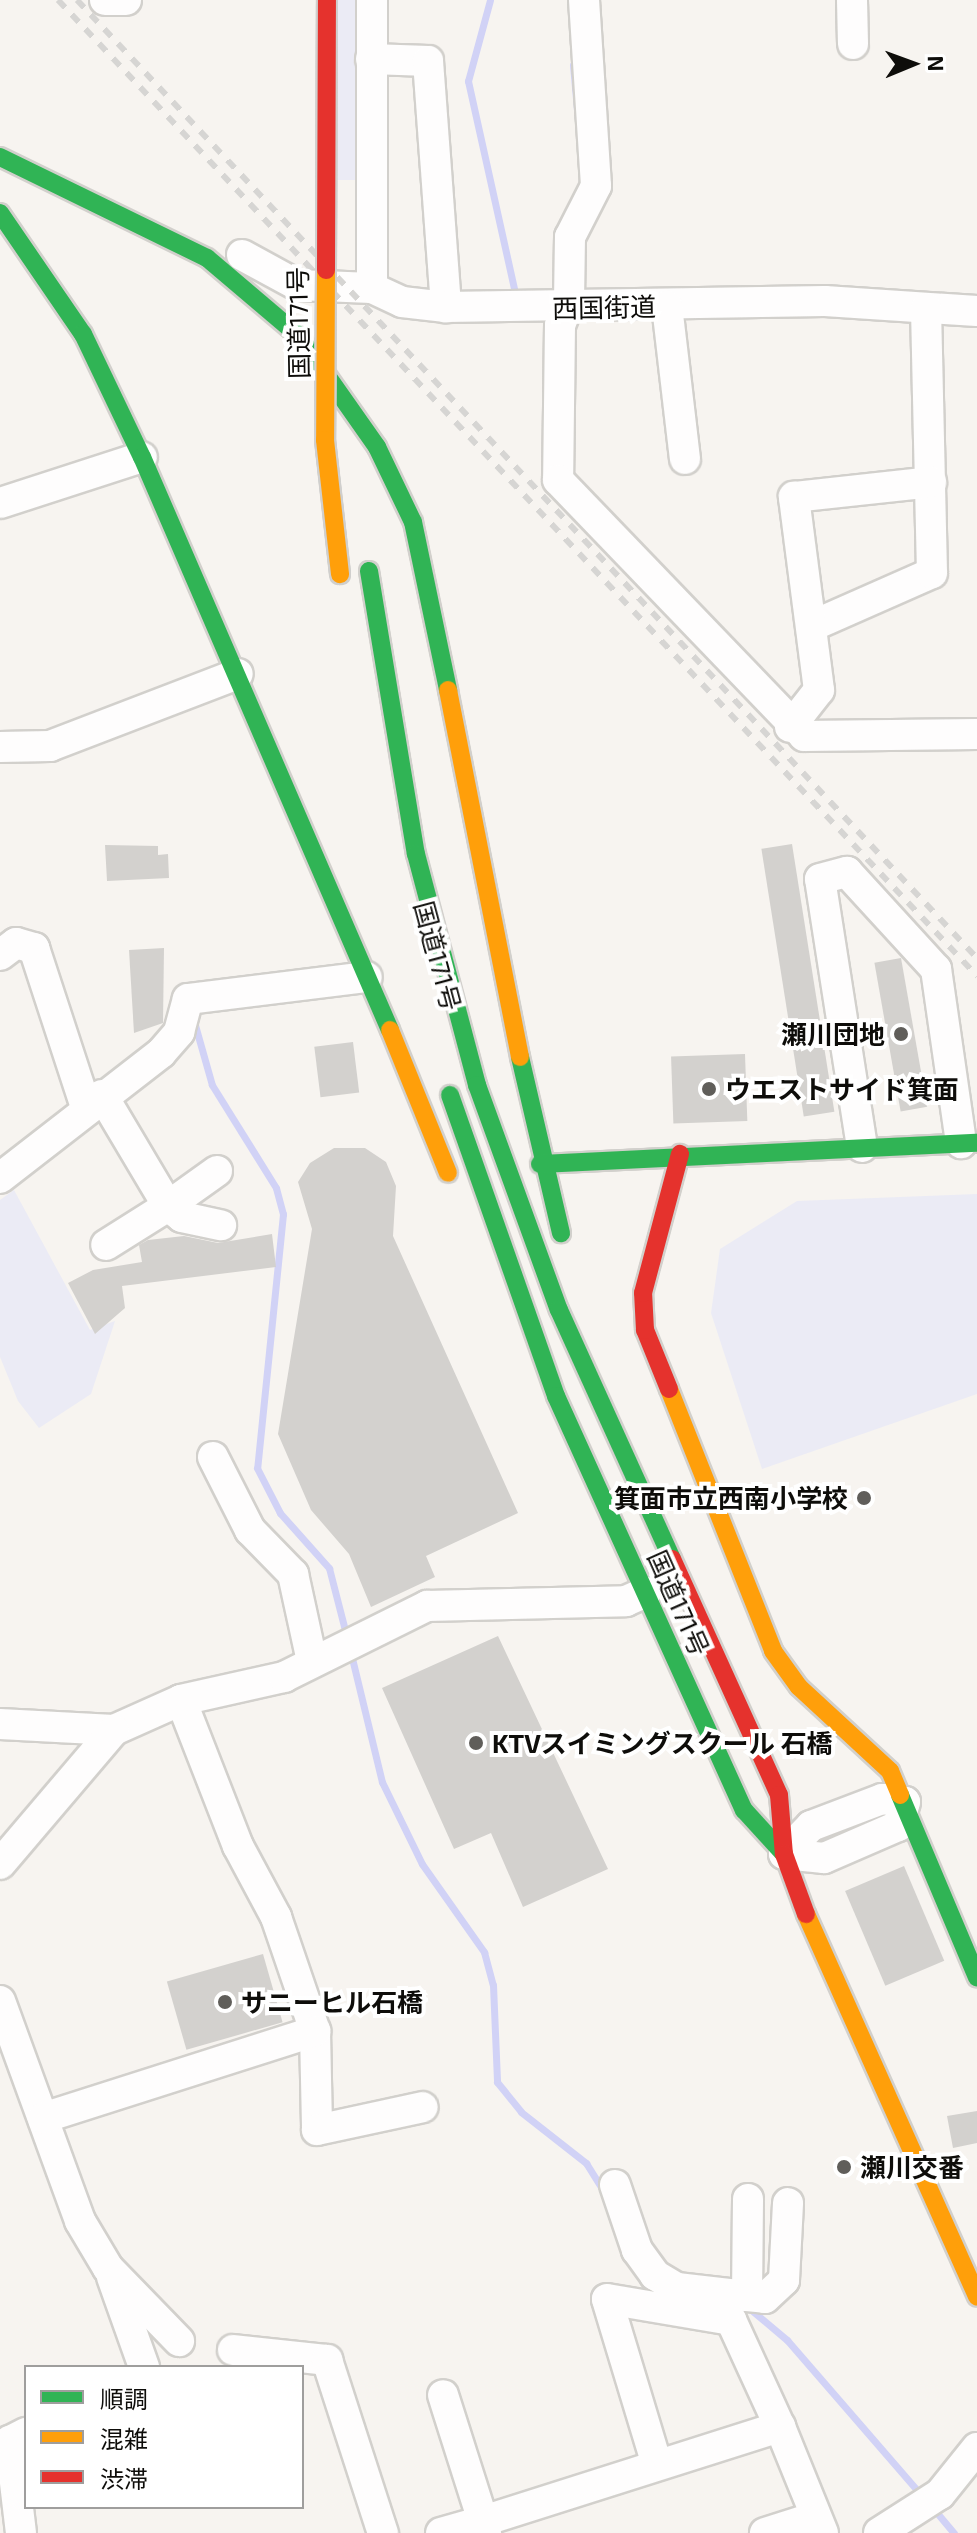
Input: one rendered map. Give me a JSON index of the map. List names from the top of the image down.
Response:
{
  "streets": {
    "main road": ["国道171号"],
    "street": ["西国街道"]
  },
  "crossings": [
    ["西国街道", "国道171号"]
  ],
  "places": [
    "瀬川団地",
    "ウエストサイド箕面",
    "箕面市立西南小学校",
    "KTVスイミングスクール 石橋",
    "サニーヒル石橋",
    "瀬川交番"
  ],
  "legend": ["順調", "混雑", "渋滞"],
  "north": "right"
}
